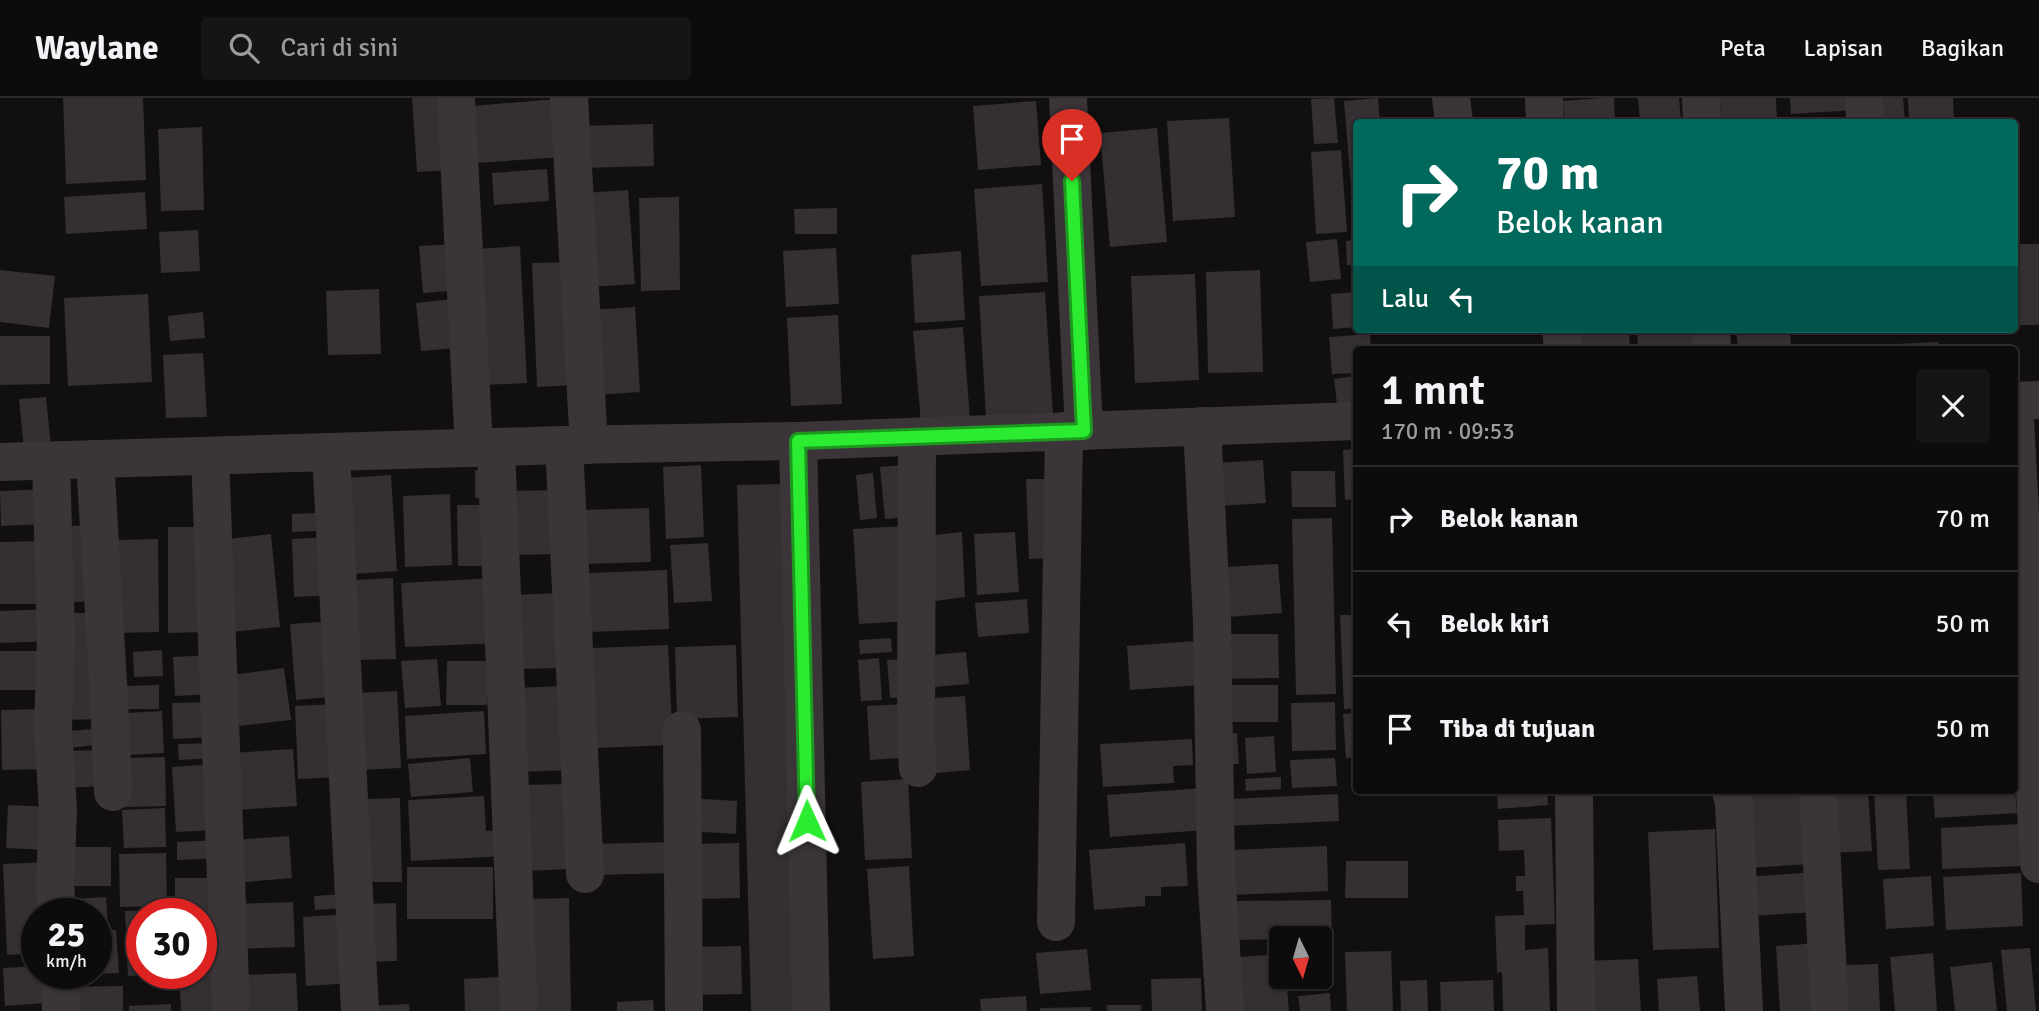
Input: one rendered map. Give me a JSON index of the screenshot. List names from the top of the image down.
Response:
{
  "north": "bottom",
  "page": {
    "header": "Waylane",
    "search": "Cari di sini",
    "nav": ["Peta", "Lapisan", "Bagikan"],
    "turn": ["70 m", "Belok kanan"],
    "then": "Lalu",
    "heading": ["1 mnt", "170 m · 09:53"],
    "list": [
      {
        "name": "Belok kanan",
        "value": "70 m"
      },
      {
        "name": "Belok kiri",
        "value": "50 m"
      },
      {
        "name": "Tiba di tujuan",
        "value": "50 m"
      }
    ],
    "speed": "25 km/h",
    "limit": "30"
  }
}
